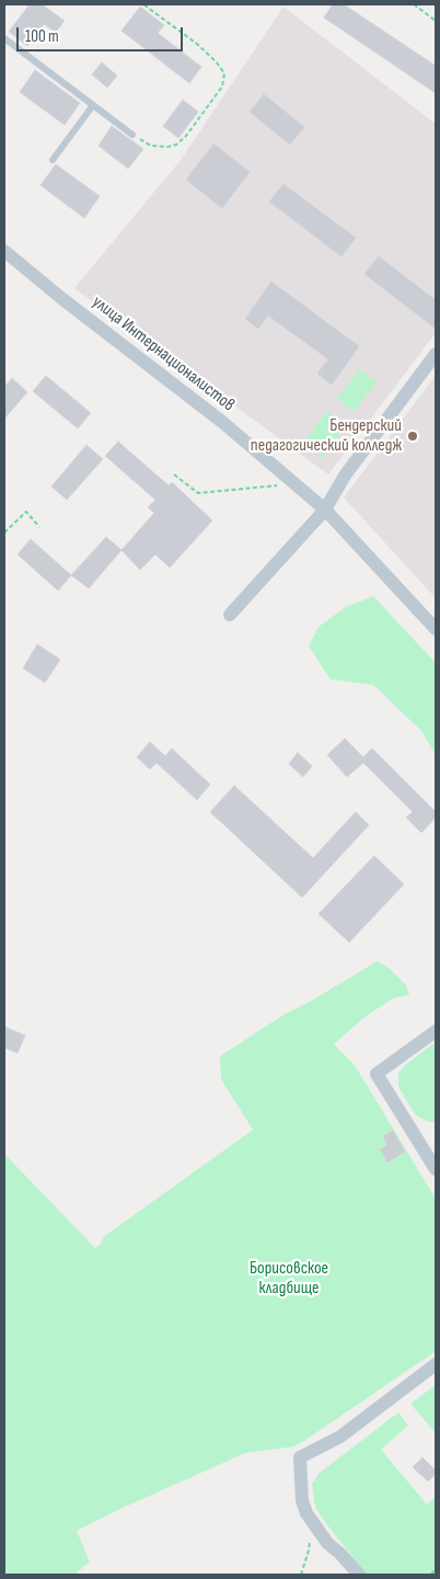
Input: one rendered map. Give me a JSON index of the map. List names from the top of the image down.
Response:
{
  "streets": {
    "street": ["улица Интернационалистов"]
  },
  "parks": ["Борисовское кладбище"],
  "places": ["Бендерский педагогический колледж"],
  "scale_bar": "100 m"
}
